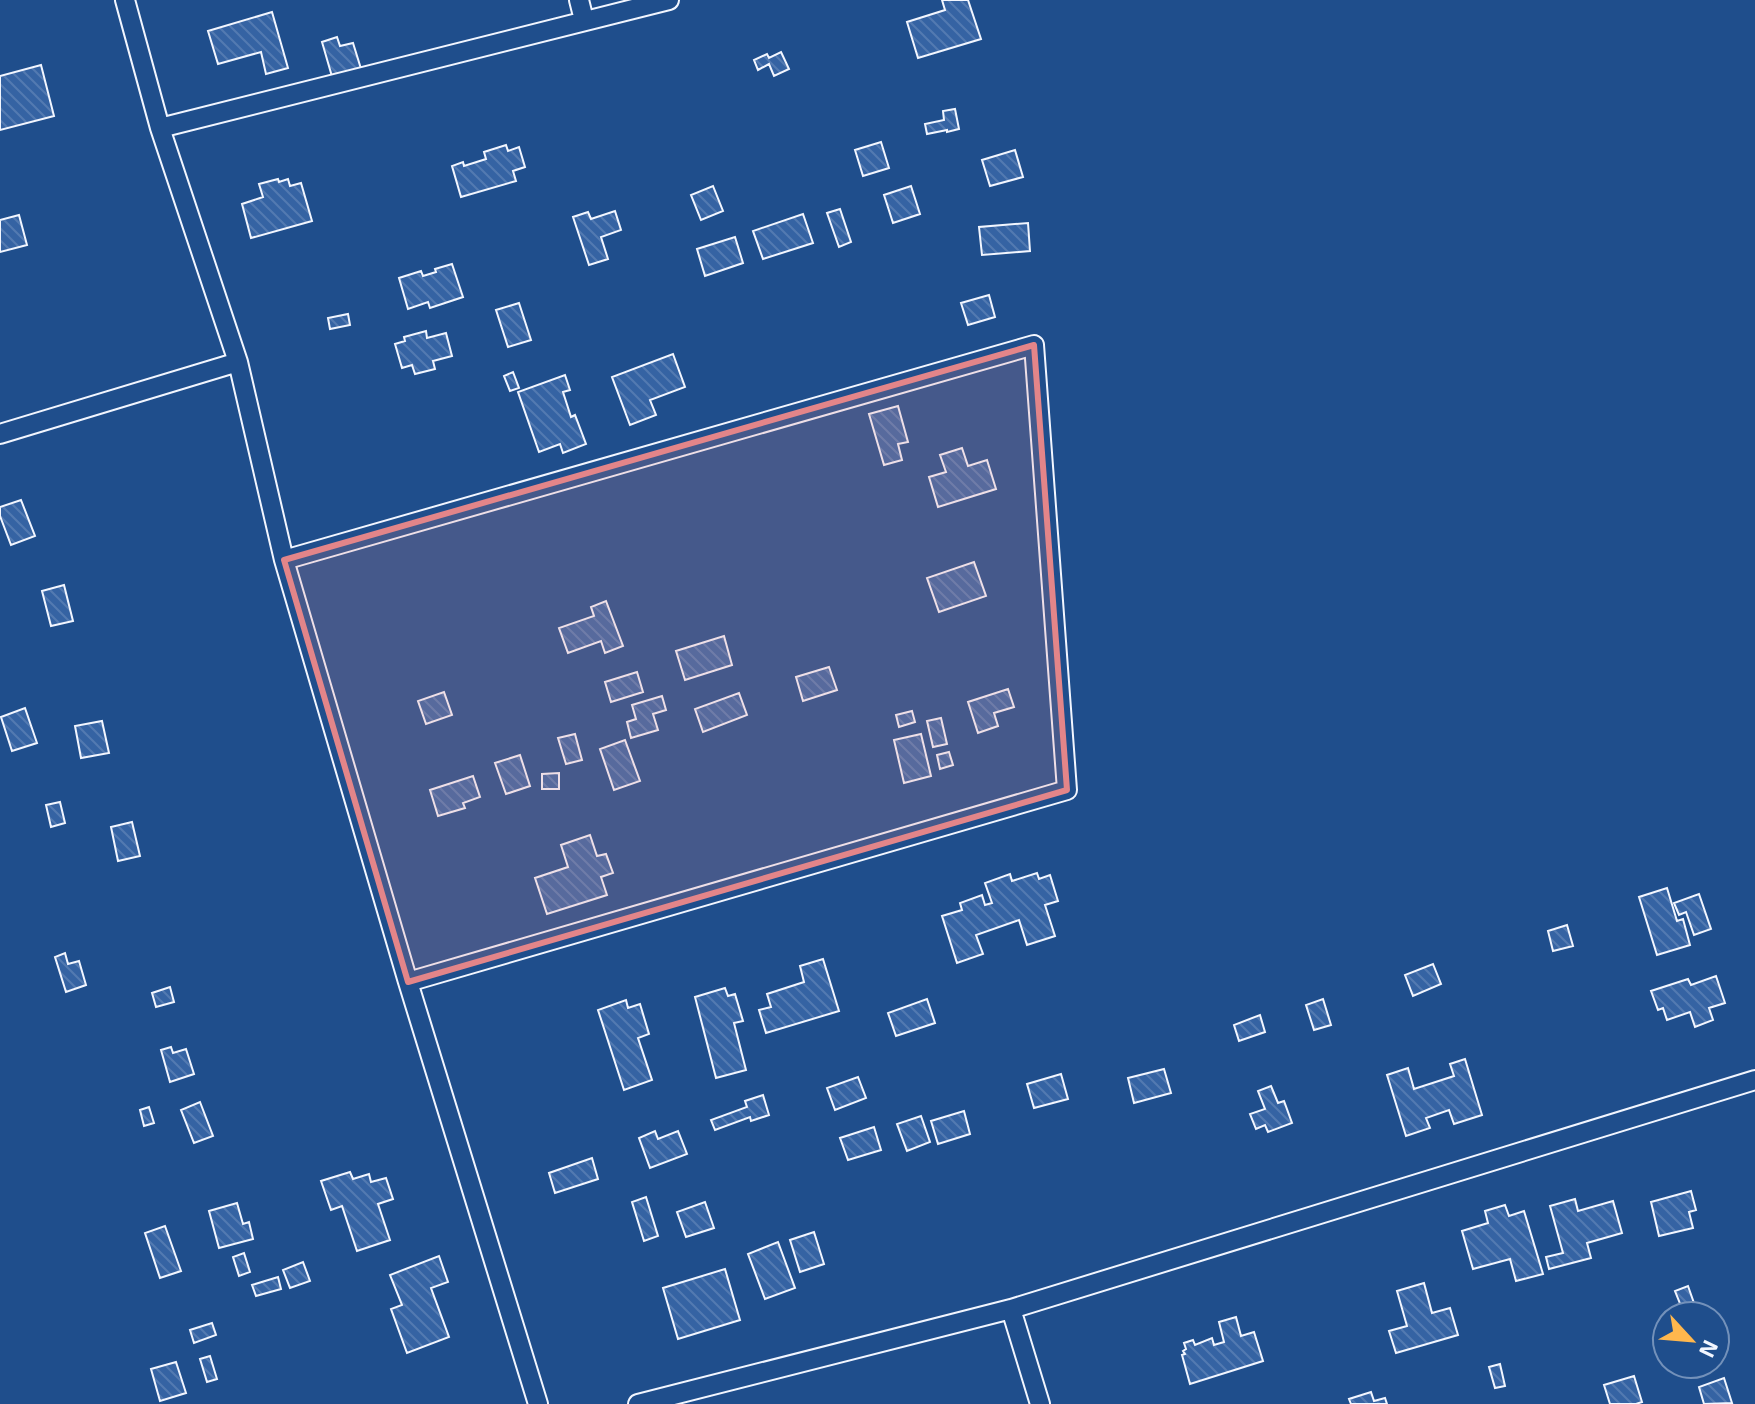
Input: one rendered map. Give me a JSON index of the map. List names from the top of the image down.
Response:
{
  "north": "bottom right"
}
